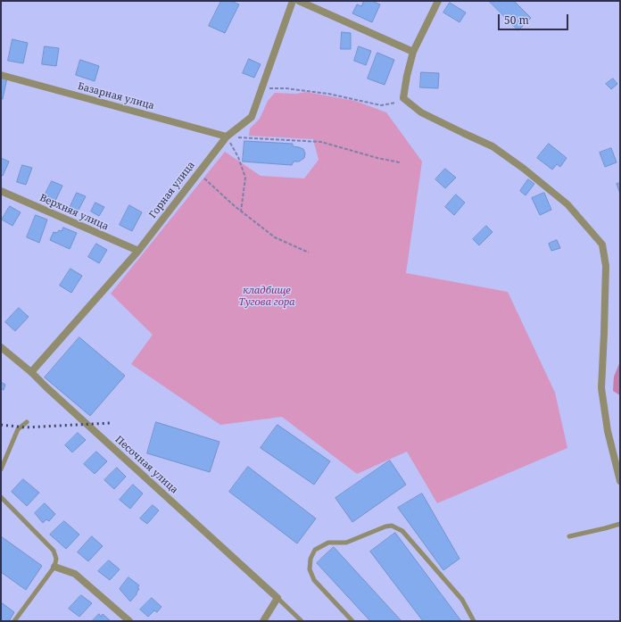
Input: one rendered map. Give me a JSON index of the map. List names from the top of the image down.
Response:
{
  "streets": {
    "street": [
      "Базарная улица",
      "Горная улица",
      "Верхняя улица",
      "Песочная улица"
    ]
  },
  "crossings": [
    ["Базарная улица", "Горная улица"],
    ["Горная улица", "Верхняя улица"],
    ["Горная улица", "Песочная улица"]
  ],
  "parks": ["кладбище Тугова гора"],
  "scale_bar": "50 m"
}
